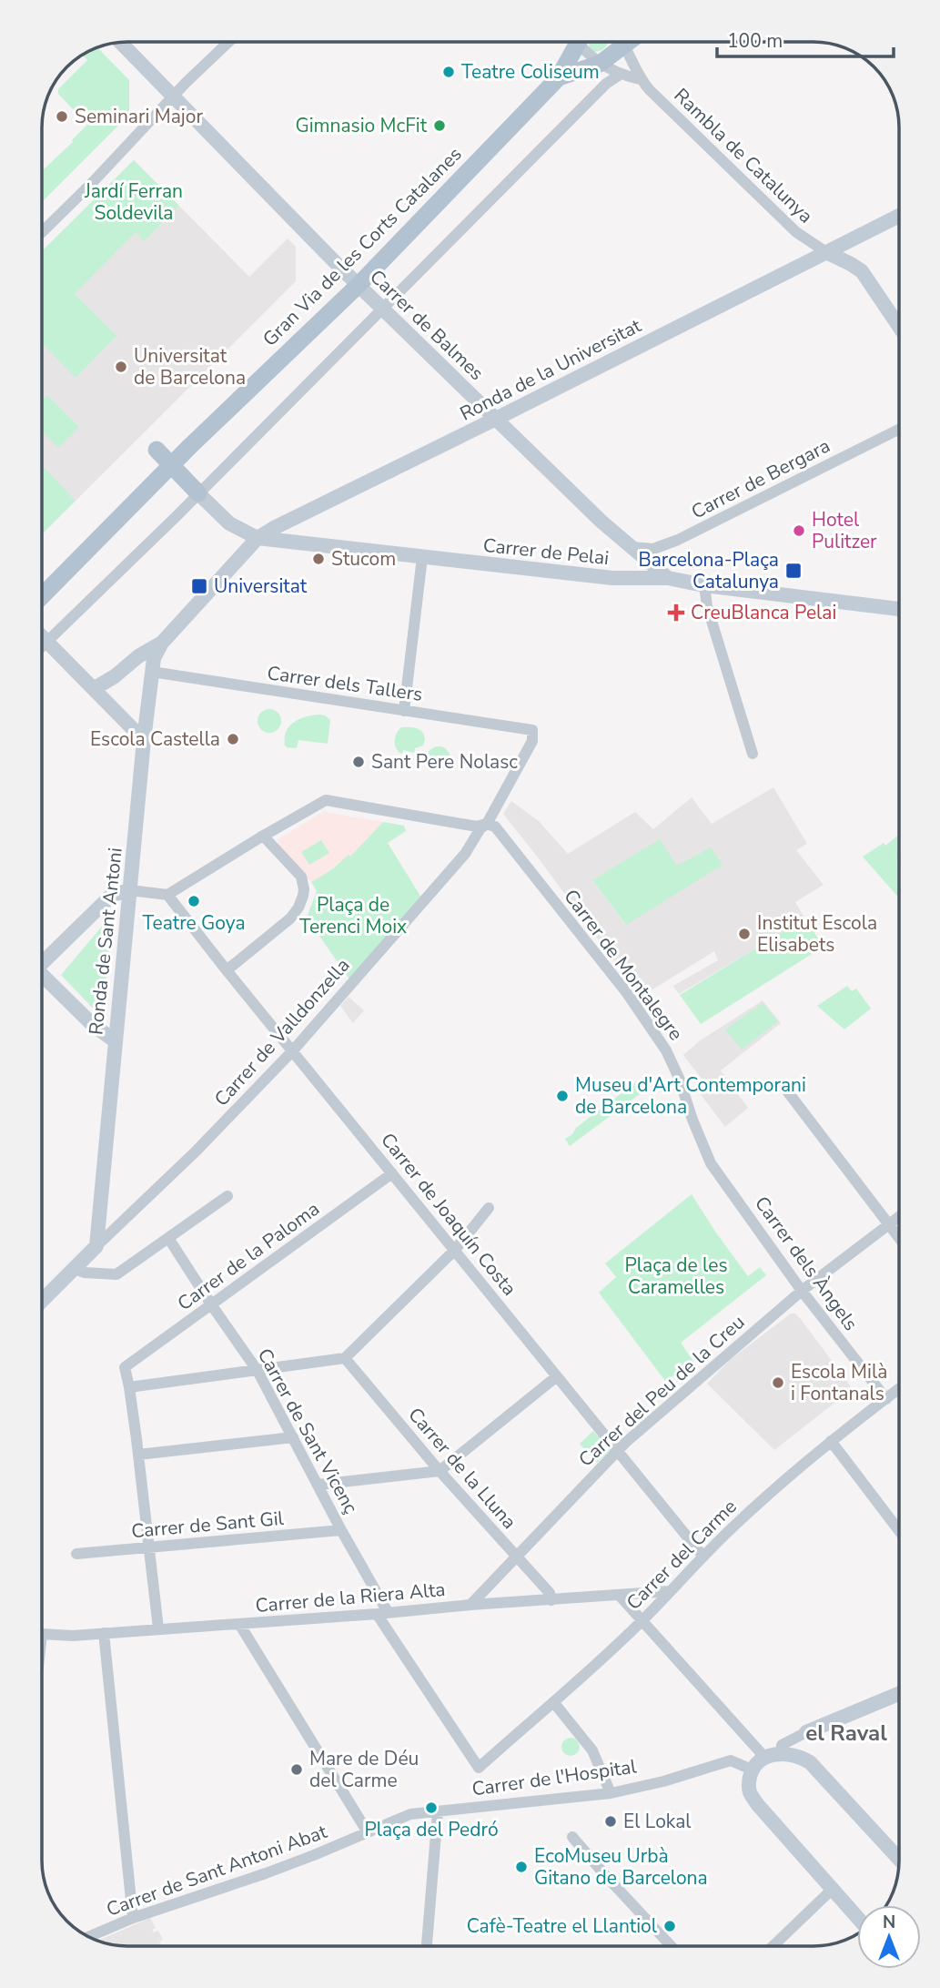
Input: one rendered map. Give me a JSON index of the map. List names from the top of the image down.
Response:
{
  "streets": {
    "main road": [
      "Gran Via de les Corts Catalanes",
      "Carrer de Balmes",
      "Ronda de la Universitat",
      "Carrer de Pelai",
      "Ronda de Sant Antoni"
    ],
    "street": [
      "Rambla de Catalunya",
      "Carrer de Bergara",
      "Carrer dels Tallers",
      "Carrer de Montalegre",
      "Carrer de Valldonzella",
      "Carrer de Joaquín Costa",
      "Carrer de la Paloma",
      "Carrer dels Àngels",
      "Carrer del Peu de la Creu",
      "Carrer de Sant Vicenç",
      "Carrer de la Lluna",
      "Carrer de Sant Gil",
      "Carrer del Carme",
      "Carrer de la Riera Alta",
      "Carrer de l'Hospital",
      "Carrer de Sant Antoni Abat"
    ]
  },
  "crossings": [
    ["Rambla de Catalunya", "Ronda de la Universitat"],
    ["Gran Via de les Corts Catalanes", "Carrer de Balmes"],
    ["Carrer de Balmes", "Ronda de la Universitat"],
    ["Carrer de Balmes", "Carrer de Bergara"],
    ["Carrer de Balmes", "Carrer de Pelai"],
    ["Ronda de la Universitat", "Carrer de Pelai"],
    ["Ronda de la Universitat", "Ronda de Sant Antoni"],
    ["Carrer dels Tallers", "Ronda de Sant Antoni"],
    ["Carrer dels Tallers", "Carrer de Valldonzella"],
    ["Ronda de Sant Antoni", "Carrer de Valldonzella"],
    ["Carrer de Montalegre", "Carrer de Valldonzella"],
    ["Carrer de Montalegre", "Carrer dels Àngels"],
    ["Carrer de Valldonzella", "Carrer de Joaquín Costa"],
    ["Carrer de Joaquín Costa", "Carrer de la Paloma"],
    ["Carrer de Joaquín Costa", "Carrer del Peu de la Creu"],
    ["Carrer de Joaquín Costa", "Carrer del Carme"],
    ["Carrer de la Paloma", "Carrer de Sant Vicenç"],
    ["Carrer dels Àngels", "Carrer del Peu de la Creu"],
    ["Carrer dels Àngels", "Carrer del Carme"],
    ["Carrer del Peu de la Creu", "Carrer de la Lluna"],
    ["Carrer del Peu de la Creu", "Carrer de la Riera Alta"],
    ["Carrer de Sant Vicenç", "Carrer de Sant Gil"],
    ["Carrer de Sant Vicenç", "Carrer del Carme"],
    ["Carrer de Sant Vicenç", "Carrer de la Riera Alta"],
    ["Carrer de la Lluna", "Carrer de la Riera Alta"],
    ["Carrer del Carme", "Carrer de la Riera Alta"],
    ["Carrer de l'Hospital", "Carrer de Sant Antoni Abat"]
  ],
  "districts": ["el Raval"],
  "parks": ["Jardí Ferran Soldevila", "Plaça de Terenci Moix", "Plaça de les Caramelles"],
  "places": {
    "other": [
      "Teatre Coliseum",
      "Seminari Major",
      "Gimnasio McFit",
      "Universitat de Barcelona",
      "Hotel Pulitzer",
      "Stucom",
      "Escola Castella",
      "Sant Pere Nolasc",
      "Teatre Goya",
      "Institut Escola Elisabets",
      "Museu d'Art Contemporani de Barcelona",
      "Escola Milà i Fontanals",
      "Mare de Déu del Carme",
      "Plaça del Pedró",
      "El Lokal",
      "EcoMuseu Urbà Gitano de Barcelona",
      "Cafè-Teatre el Llantiol"
    ],
    "transit": ["Barcelona-Plaça Catalunya", "Universitat"],
    "health": ["CreuBlanca Pelai"]
  },
  "scale_bar": "100 m",
  "north": "top"
}
